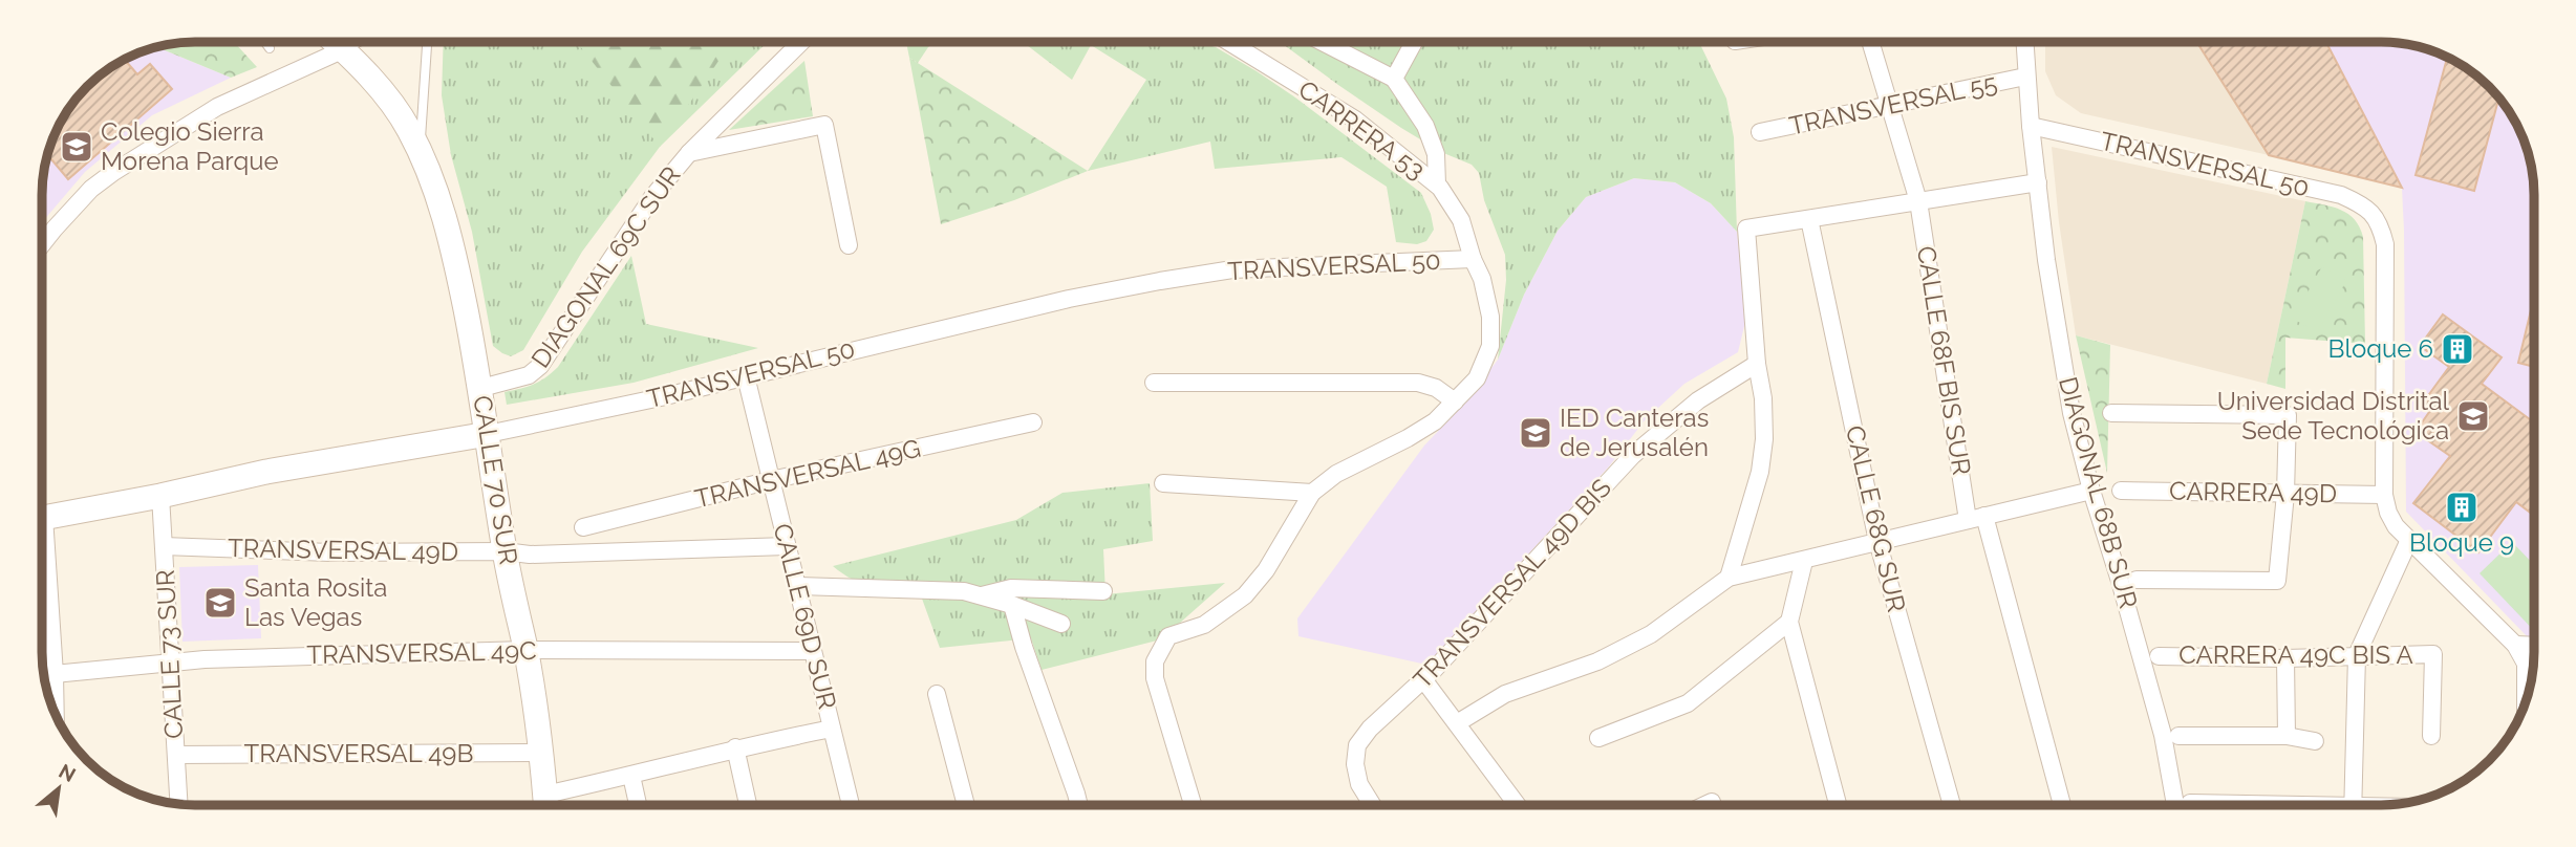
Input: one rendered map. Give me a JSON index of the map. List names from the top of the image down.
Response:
{
  "streets": {
    "street": [
      "TRANSVERSAL 55",
      "CARRERA 53",
      "TRANSVERSAL 50",
      "DIAGONAL 69C SUR",
      "CALLE 68F BIS SUR",
      "TRANSVERSAL 49G",
      "CALLE 70 SUR",
      "DIAGONAL 68B SUR",
      "CARRERA 49D",
      "CALLE 68G SUR",
      "TRANSVERSAL 49D",
      "TRANSVERSAL 49D BIS",
      "CALLE 69D SUR",
      "TRANSVERSAL 49C",
      "CALLE 73 SUR",
      "CARRERA 49C BIS A",
      "TRANSVERSAL 49B"
    ]
  },
  "crossings": [
    ["TRANSVERSAL 55", "CALLE 68F BIS SUR"],
    ["TRANSVERSAL 55", "DIAGONAL 68B SUR"],
    ["CARRERA 53", "TRANSVERSAL 50"],
    ["TRANSVERSAL 50", "CALLE 70 SUR"],
    ["TRANSVERSAL 50", "DIAGONAL 68B SUR"],
    ["TRANSVERSAL 50", "CARRERA 49D"],
    ["TRANSVERSAL 50", "CALLE 69D SUR"],
    ["TRANSVERSAL 50", "CALLE 73 SUR"],
    ["DIAGONAL 69C SUR", "CALLE 70 SUR"],
    ["TRANSVERSAL 49G", "CALLE 69D SUR"],
    ["CALLE 70 SUR", "TRANSVERSAL 49D"],
    ["CALLE 70 SUR", "TRANSVERSAL 49C"],
    ["CALLE 70 SUR", "TRANSVERSAL 49B"],
    ["TRANSVERSAL 49D", "CALLE 69D SUR"],
    ["TRANSVERSAL 49D", "CALLE 73 SUR"],
    ["CALLE 69D SUR", "TRANSVERSAL 49C"],
    ["TRANSVERSAL 49C", "CALLE 73 SUR"],
    ["CALLE 73 SUR", "TRANSVERSAL 49B"]
  ],
  "places": {
    "school or university": [
      "Colegio Sierra Morena Parque",
      "Universidad Distrital Sede Tecnológica",
      "IED Canteras de Jerusalén",
      "Santa Rosita Las Vegas"
    ],
    "building": ["Bloque 6", "Bloque 9"]
  },
  "north": "top right"
}
